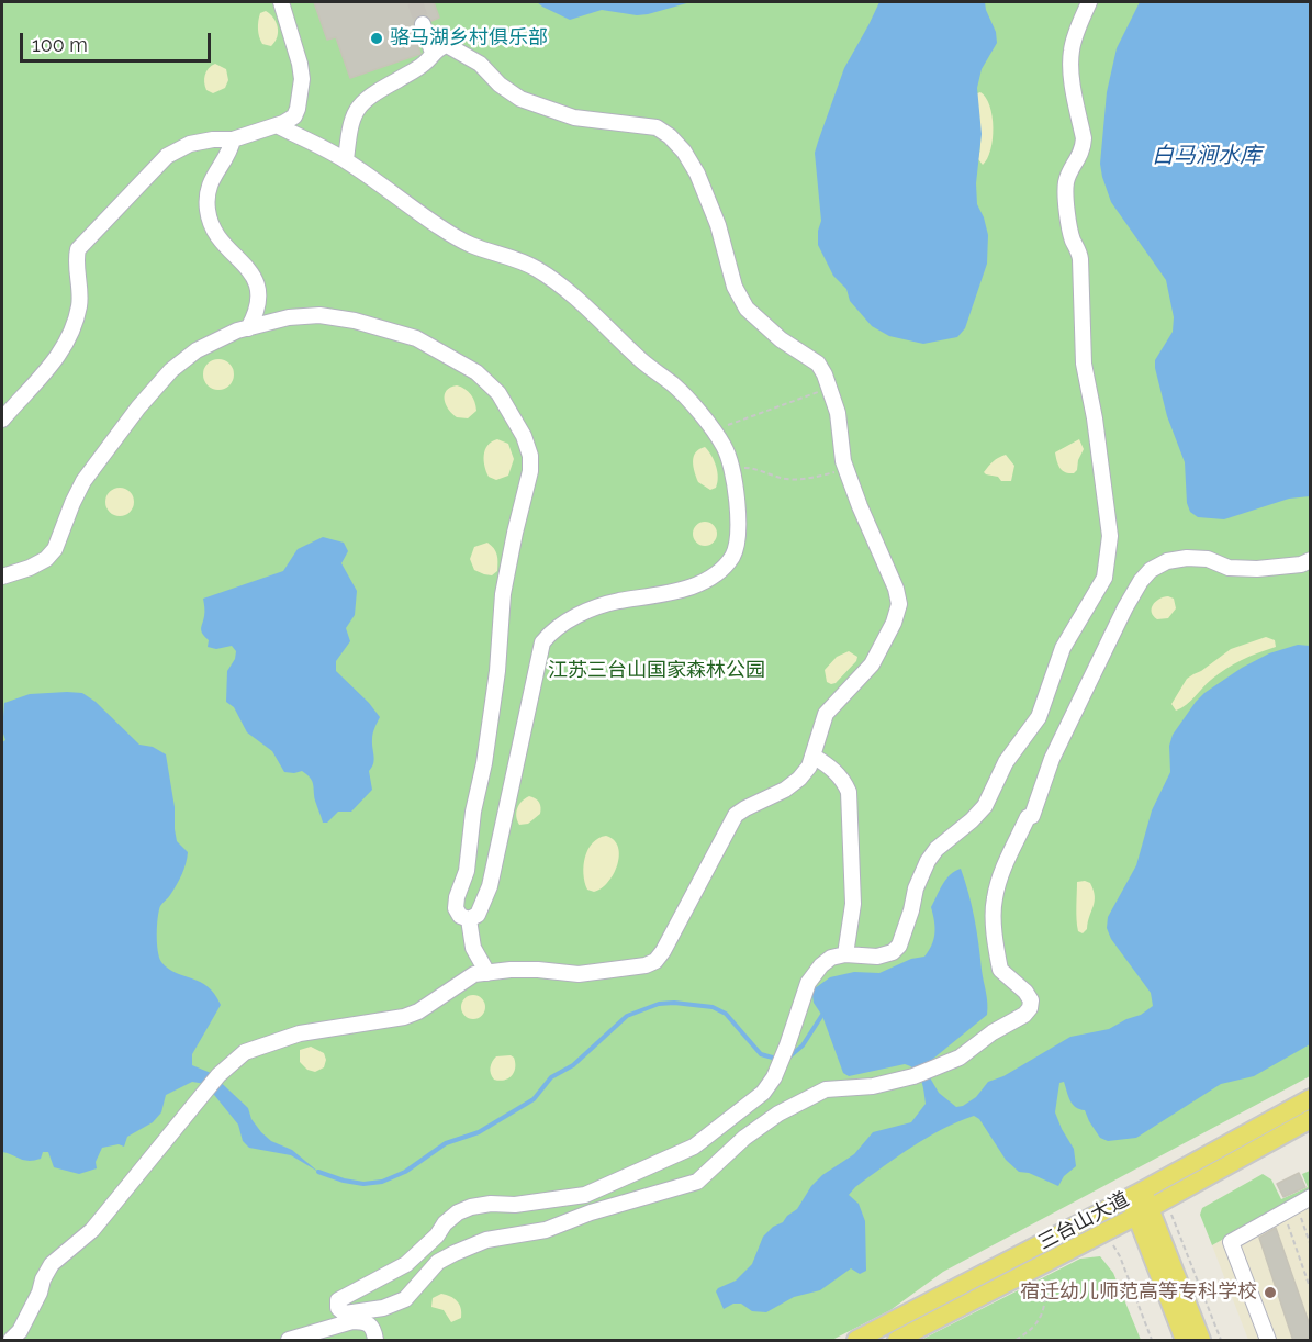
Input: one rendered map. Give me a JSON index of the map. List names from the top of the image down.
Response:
{
  "streets": {
    "main road": ["三台山大道"]
  },
  "water": ["白马涧水库"],
  "parks": ["江苏三台山国家森林公园"],
  "places": ["骆马湖乡村俱乐部", "宿迁幼儿师范高等专科学校"],
  "scale_bar": "100 m"
}
